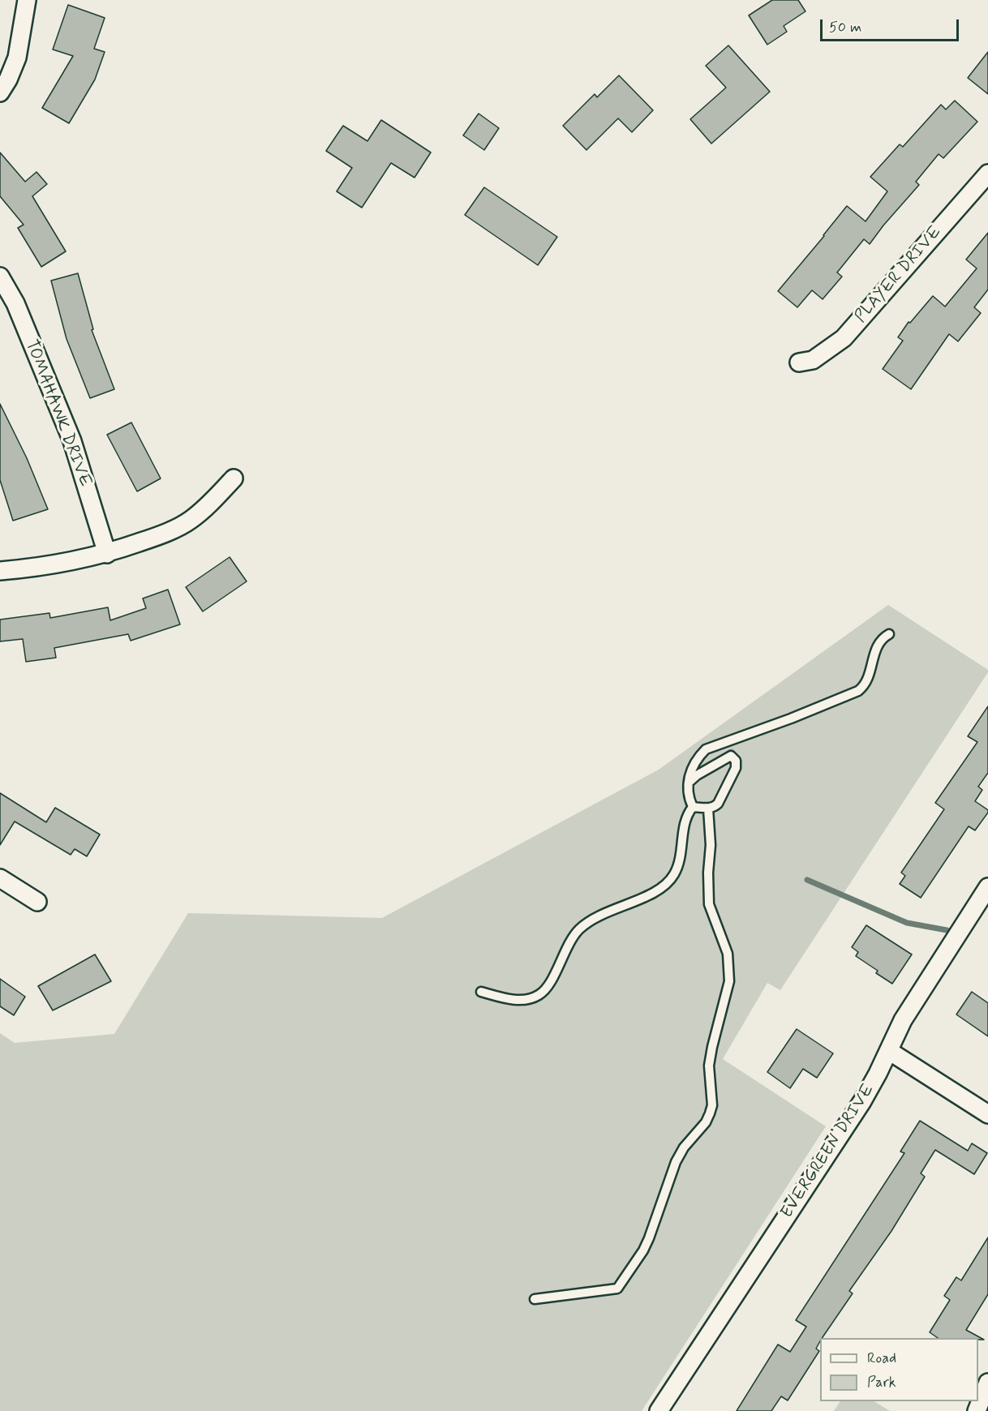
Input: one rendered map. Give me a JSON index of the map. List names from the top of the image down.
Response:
{
  "streets": {
    "street": ["PLAYER DRIVE", "TOMAHAWK DRIVE", "EVERGREEN DRIVE"]
  },
  "legend": ["Road", "Park"],
  "scale_bar": "50 m"
}
